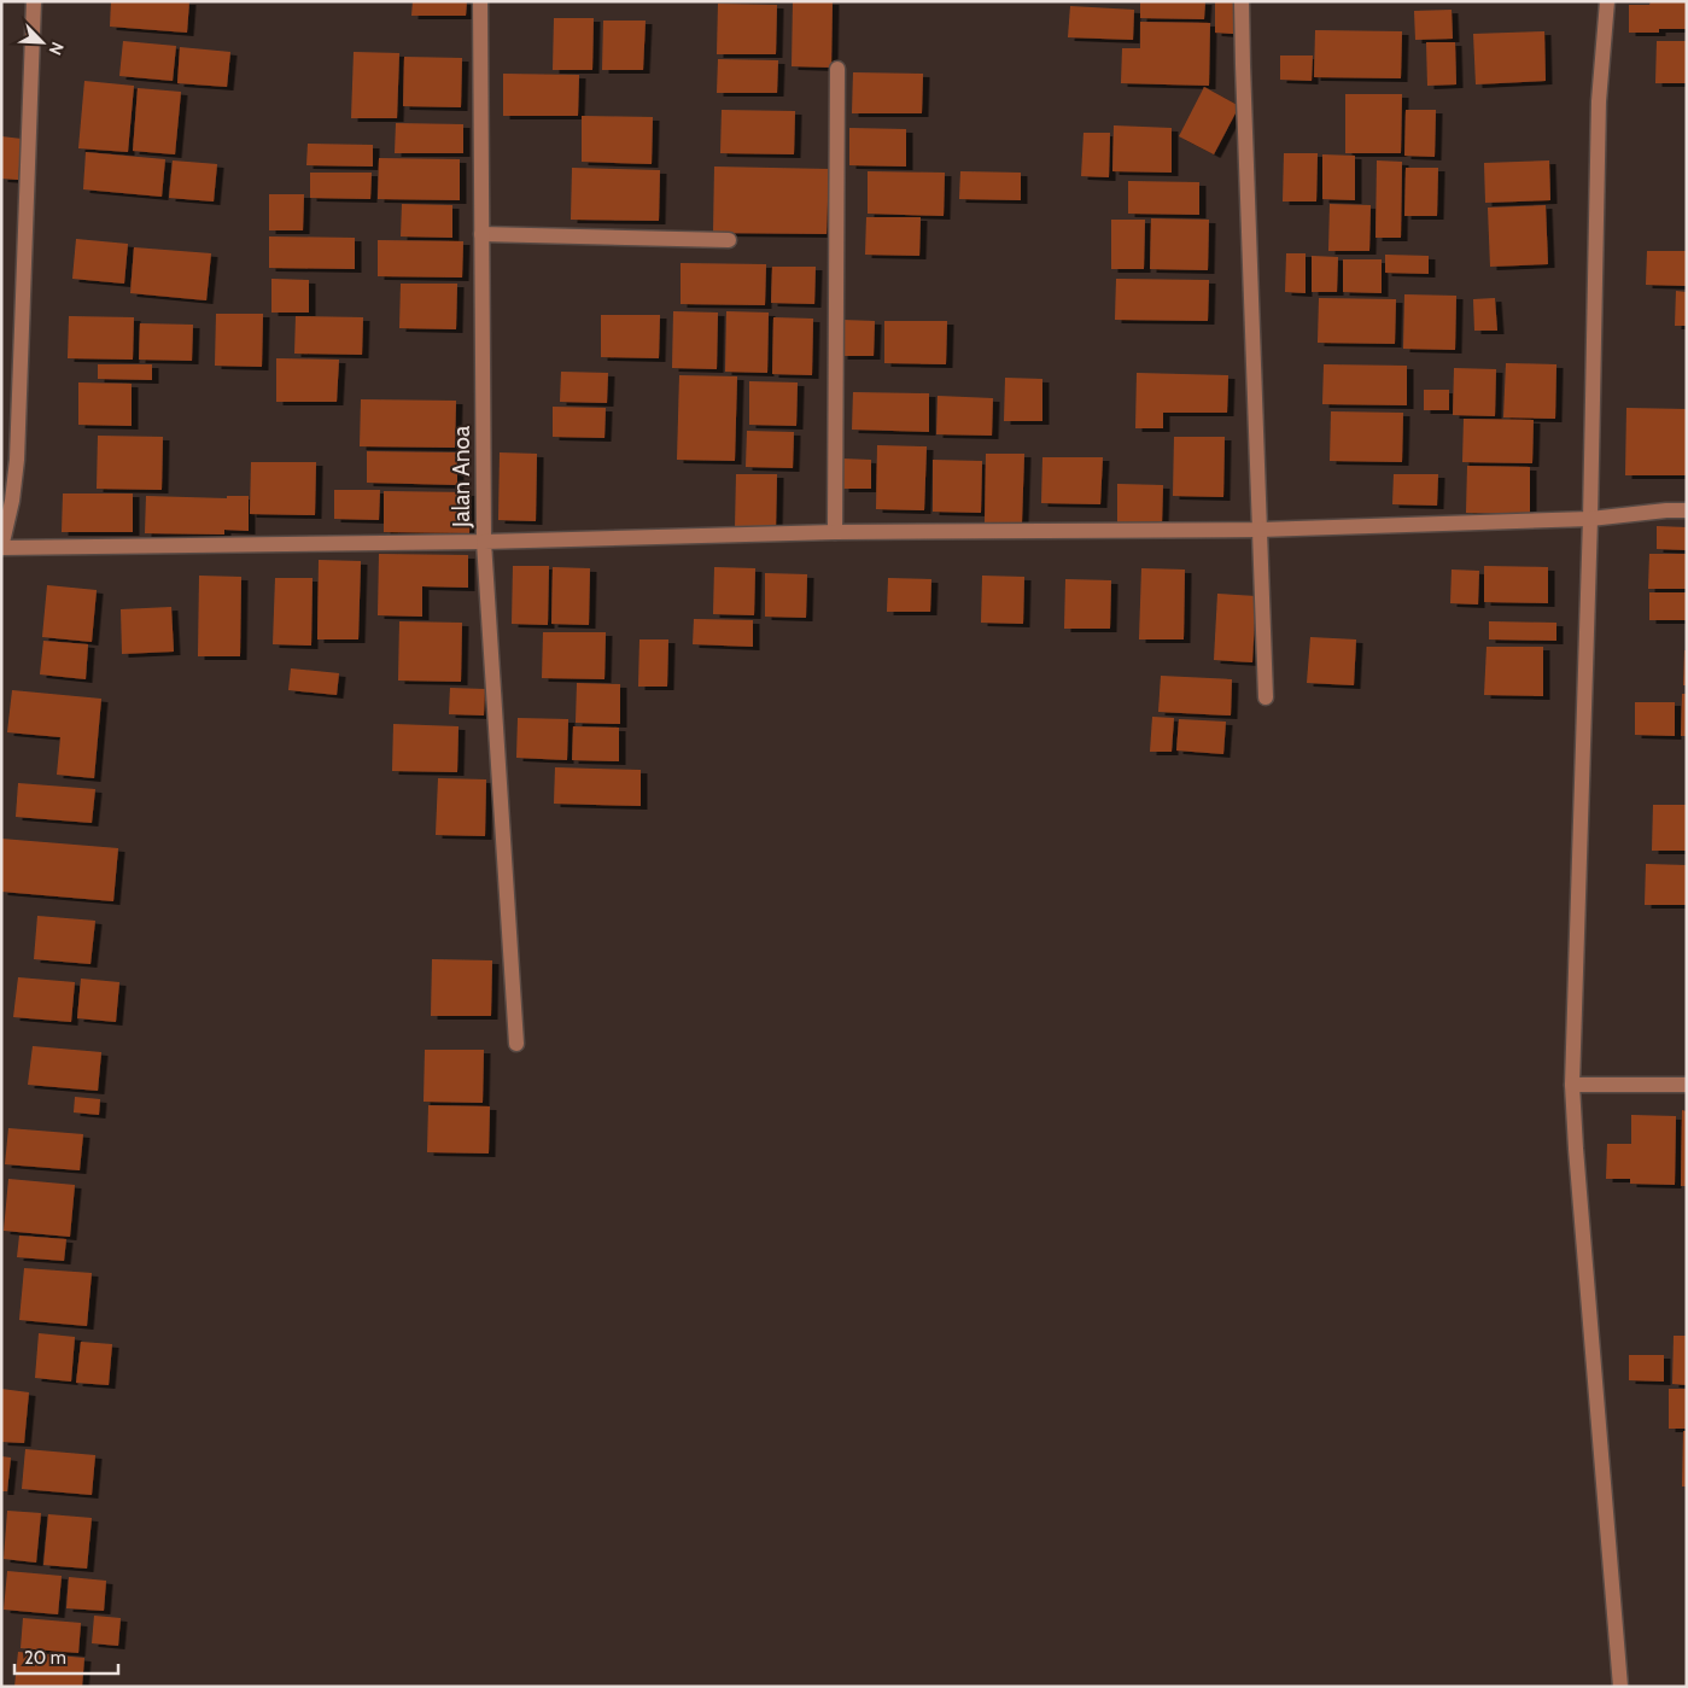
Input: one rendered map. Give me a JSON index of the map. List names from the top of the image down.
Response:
{
  "streets": {
    "street": ["Jalan Anoa"]
  },
  "scale_bar": "20 m",
  "north": "bottom right"
}
